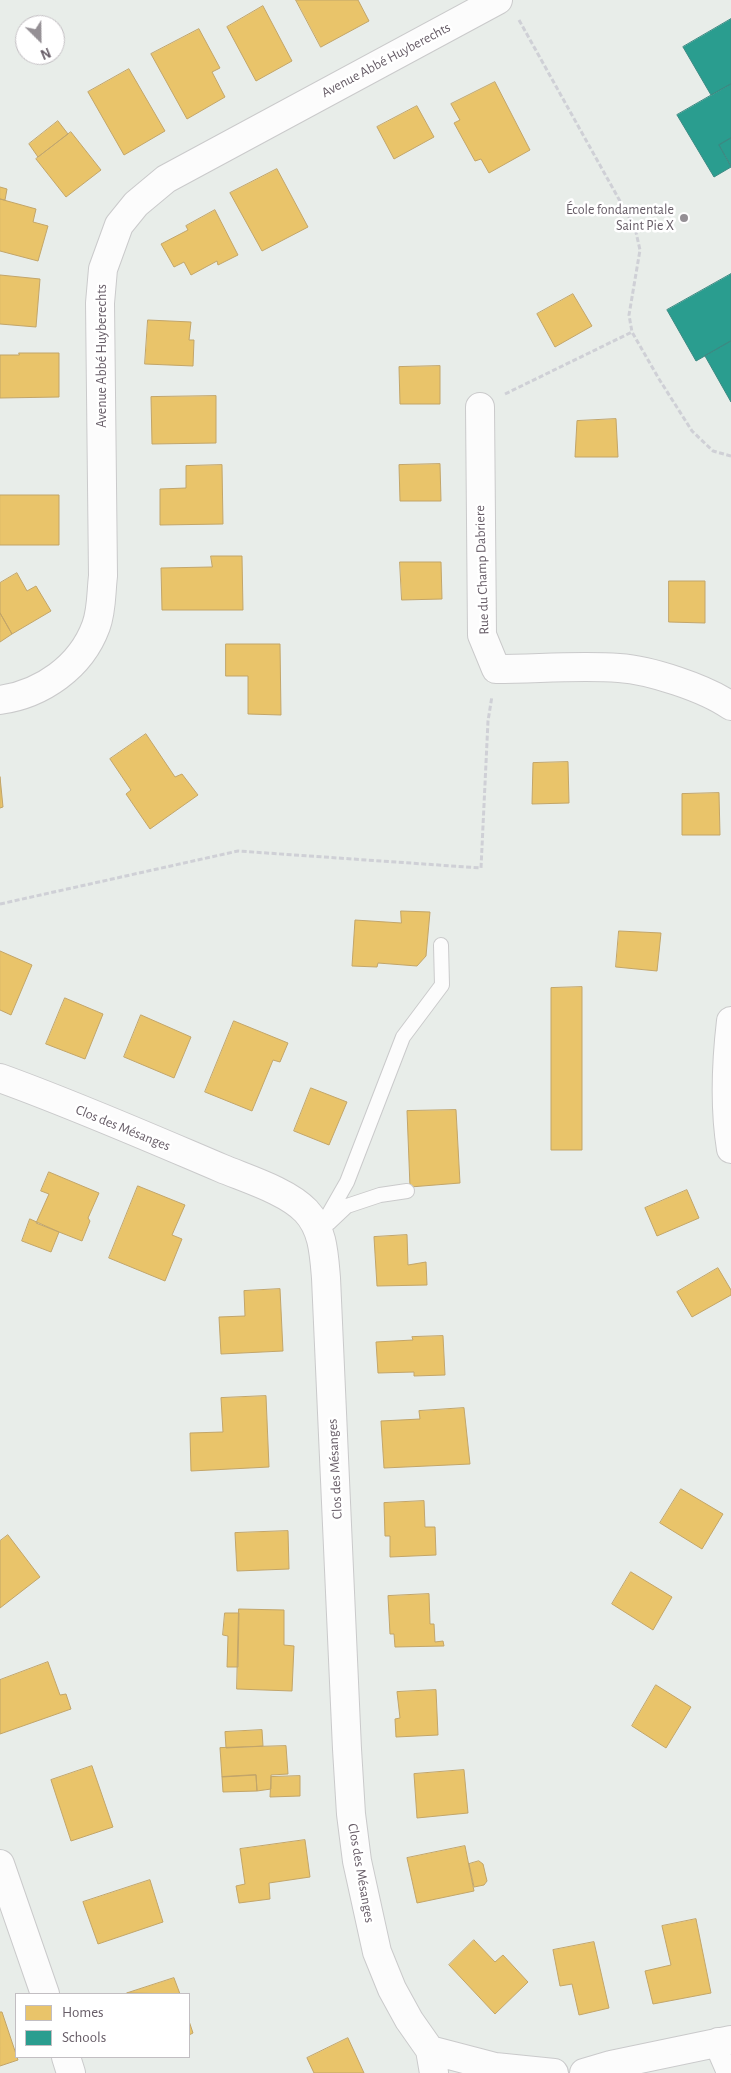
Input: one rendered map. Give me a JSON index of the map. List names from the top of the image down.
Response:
{
  "streets": {
    "street": ["Avenue Abbé Huyberechts", "Rue du Champ Dabriere", "Clos des Mésanges"]
  },
  "places": ["École fondamentale Saint Pie X"],
  "legend": ["Homes", "Schools"],
  "north": "bottom right"
}
